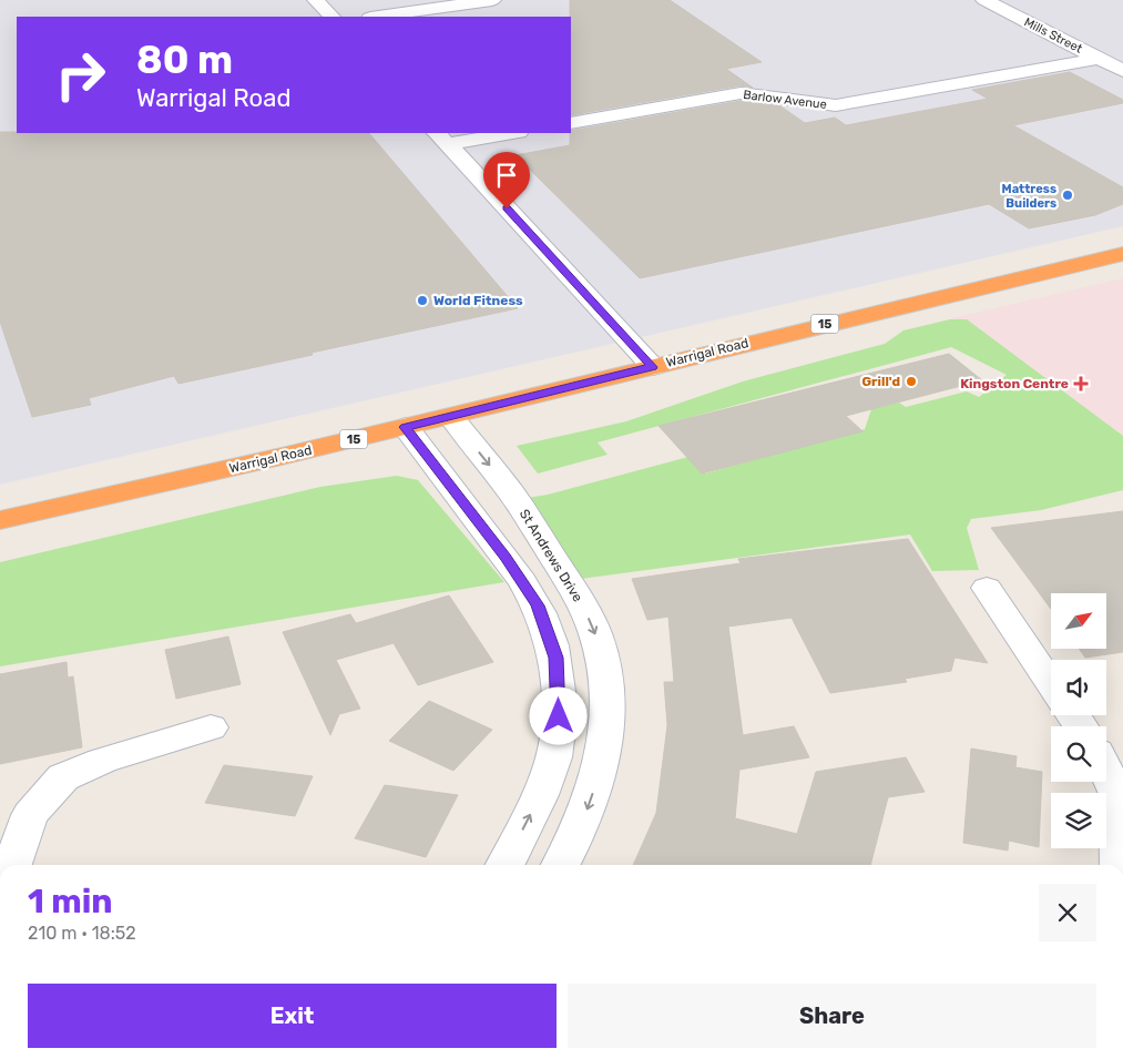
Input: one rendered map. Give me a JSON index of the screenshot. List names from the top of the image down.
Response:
{
  "streets": {
    "highway": ["15", "Warrigal Road"],
    "street": ["Mills Street", "Barlow Avenue", "St Andrews Drive"]
  },
  "crossings": [
    ["Mills Street", "Barlow Avenue"],
    ["Warrigal Road", "St Andrews Drive"]
  ],
  "places": {
    "other": ["Mattress Builders", "World Fitness", "Grill'd"],
    "health": ["Kingston Centre"]
  },
  "north": "top right",
  "page": {
    "turn": ["80 m", "Warrigal Road"],
    "heading": ["1 min", "210 m · 18:52"],
    "buttons": ["Exit", "Share"]
  }
}
